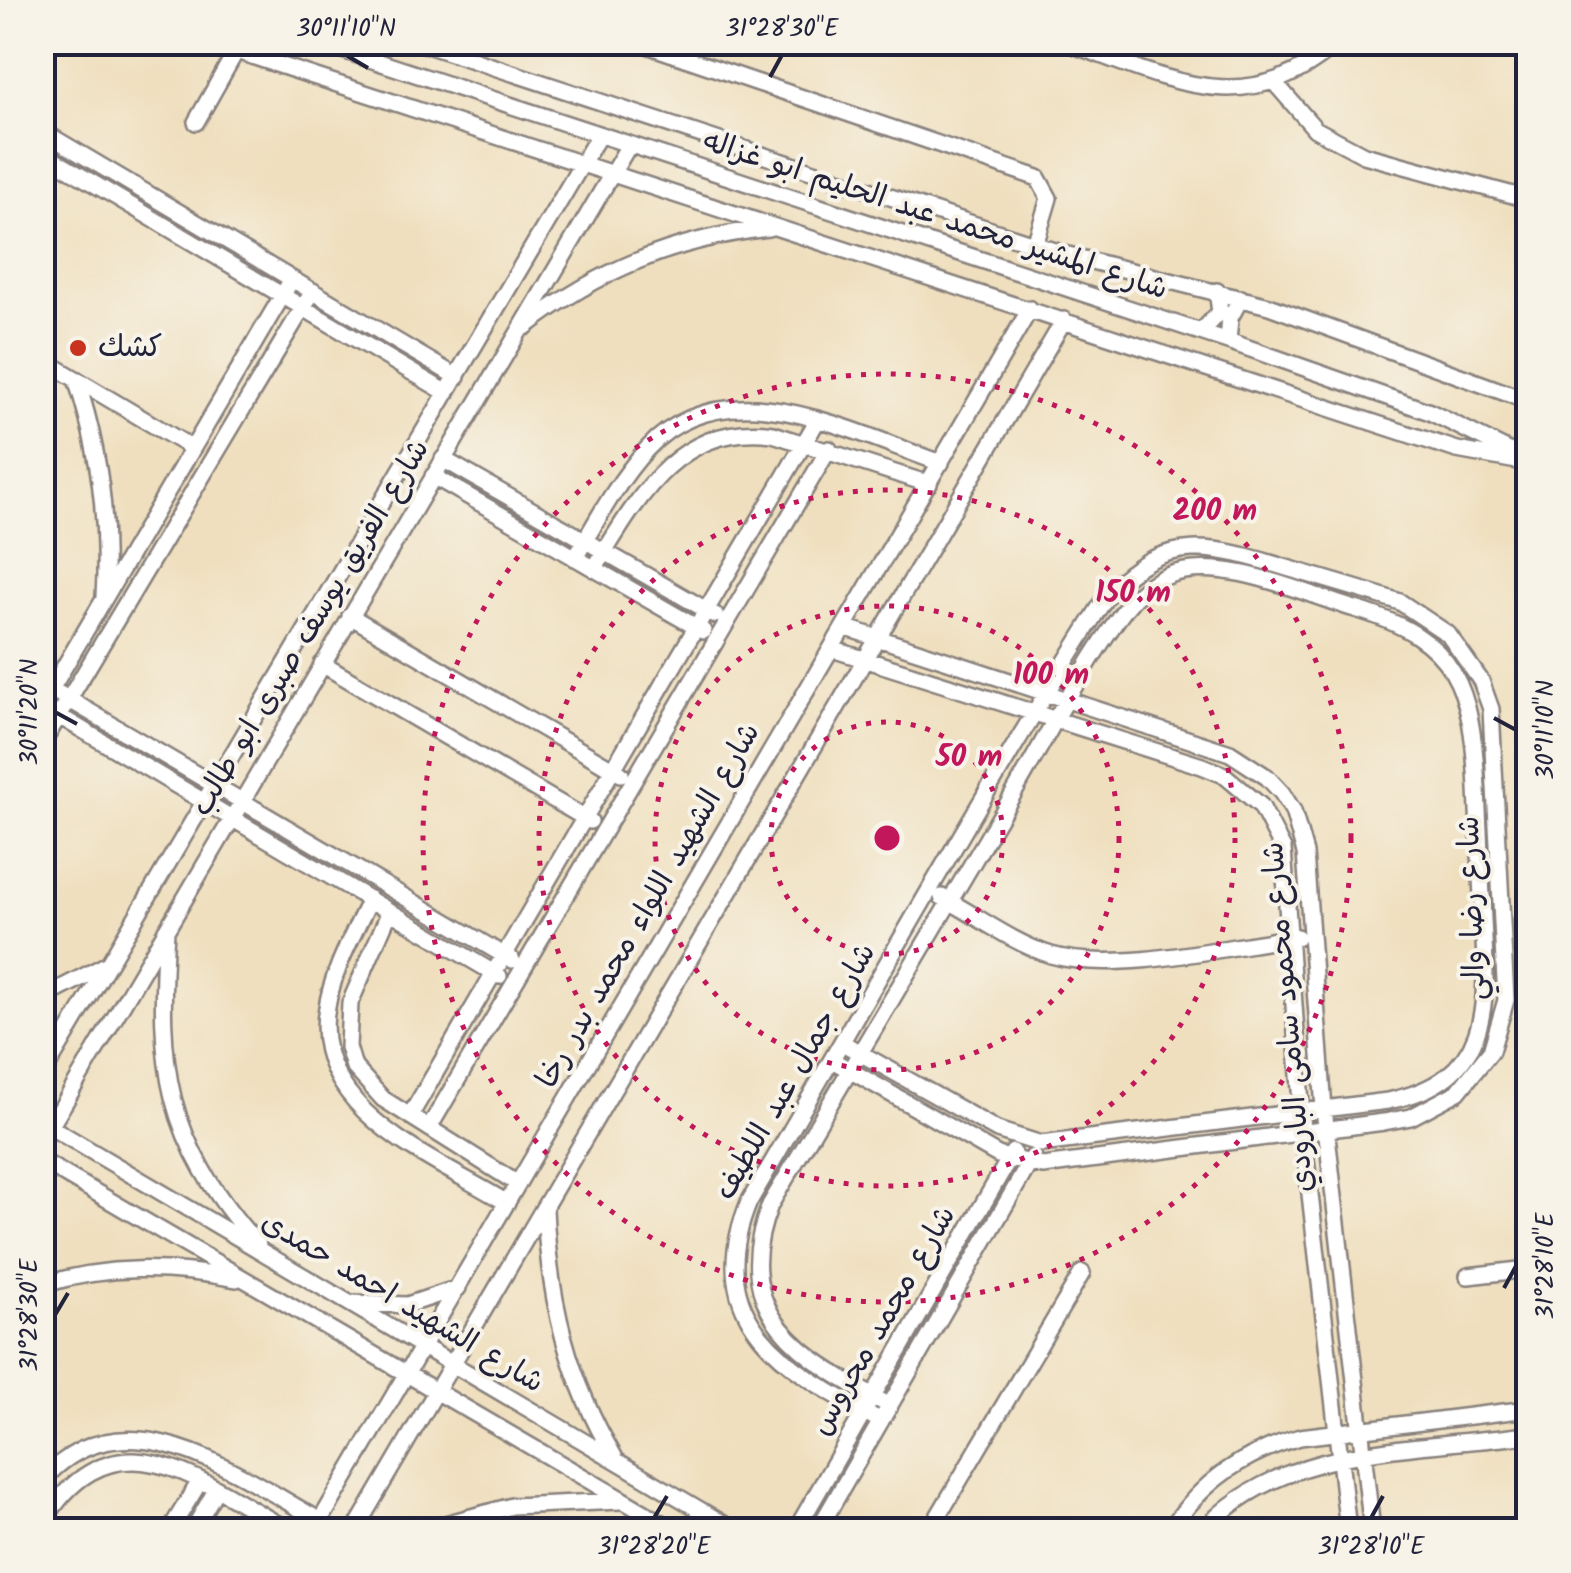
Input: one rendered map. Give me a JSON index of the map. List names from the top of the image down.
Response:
{
  "streets": {
    "street": [
      "شارع المشير محمد عبد الحليم ابو غزاله",
      "شارع الفريق يوسف صبرى ابو طالب",
      "شارع الشهيد اللواء محمد بدر رخا",
      "شارع رضا والي",
      "شارع محمود سامى البارودي",
      "شارع جمال عبد اللطيف",
      "شارع الشهيد احمد حمدى",
      "شارع محمد محروس"
    ]
  },
  "crossings": [
    ["شارع المشير محمد عبد الحليم ابو غزاله", "شارع الفريق يوسف صبرى ابو طالب"],
    ["شارع الفريق يوسف صبرى ابو طالب", "شارع الشهيد احمد حمدى"],
    ["شارع الشهيد اللواء محمد بدر رخا", "شارع محمود سامى البارودي"],
    ["شارع الشهيد اللواء محمد بدر رخا", "شارع الشهيد احمد حمدى"],
    ["شارع رضا والي", "شارع محمود سامى البارودي"],
    ["شارع رضا والي", "شارع جمال عبد اللطيف"],
    ["شارع رضا والي", "شارع محمد محروس"],
    ["شارع محمود سامى البارودي", "شارع جمال عبد اللطيف"],
    ["شارع جمال عبد اللطيف", "شارع محمد محروس"]
  ],
  "places": ["كشك"],
  "coordinates": [
    "30°11'10\"N",
    "31°28'30\"E",
    "30°11'20\"N",
    "31°28'10\"E",
    "31°28'20\"E"
  ],
  "rings": [
    "200 m",
    "150 m",
    "100 m",
    "50 m"
  ]
}
